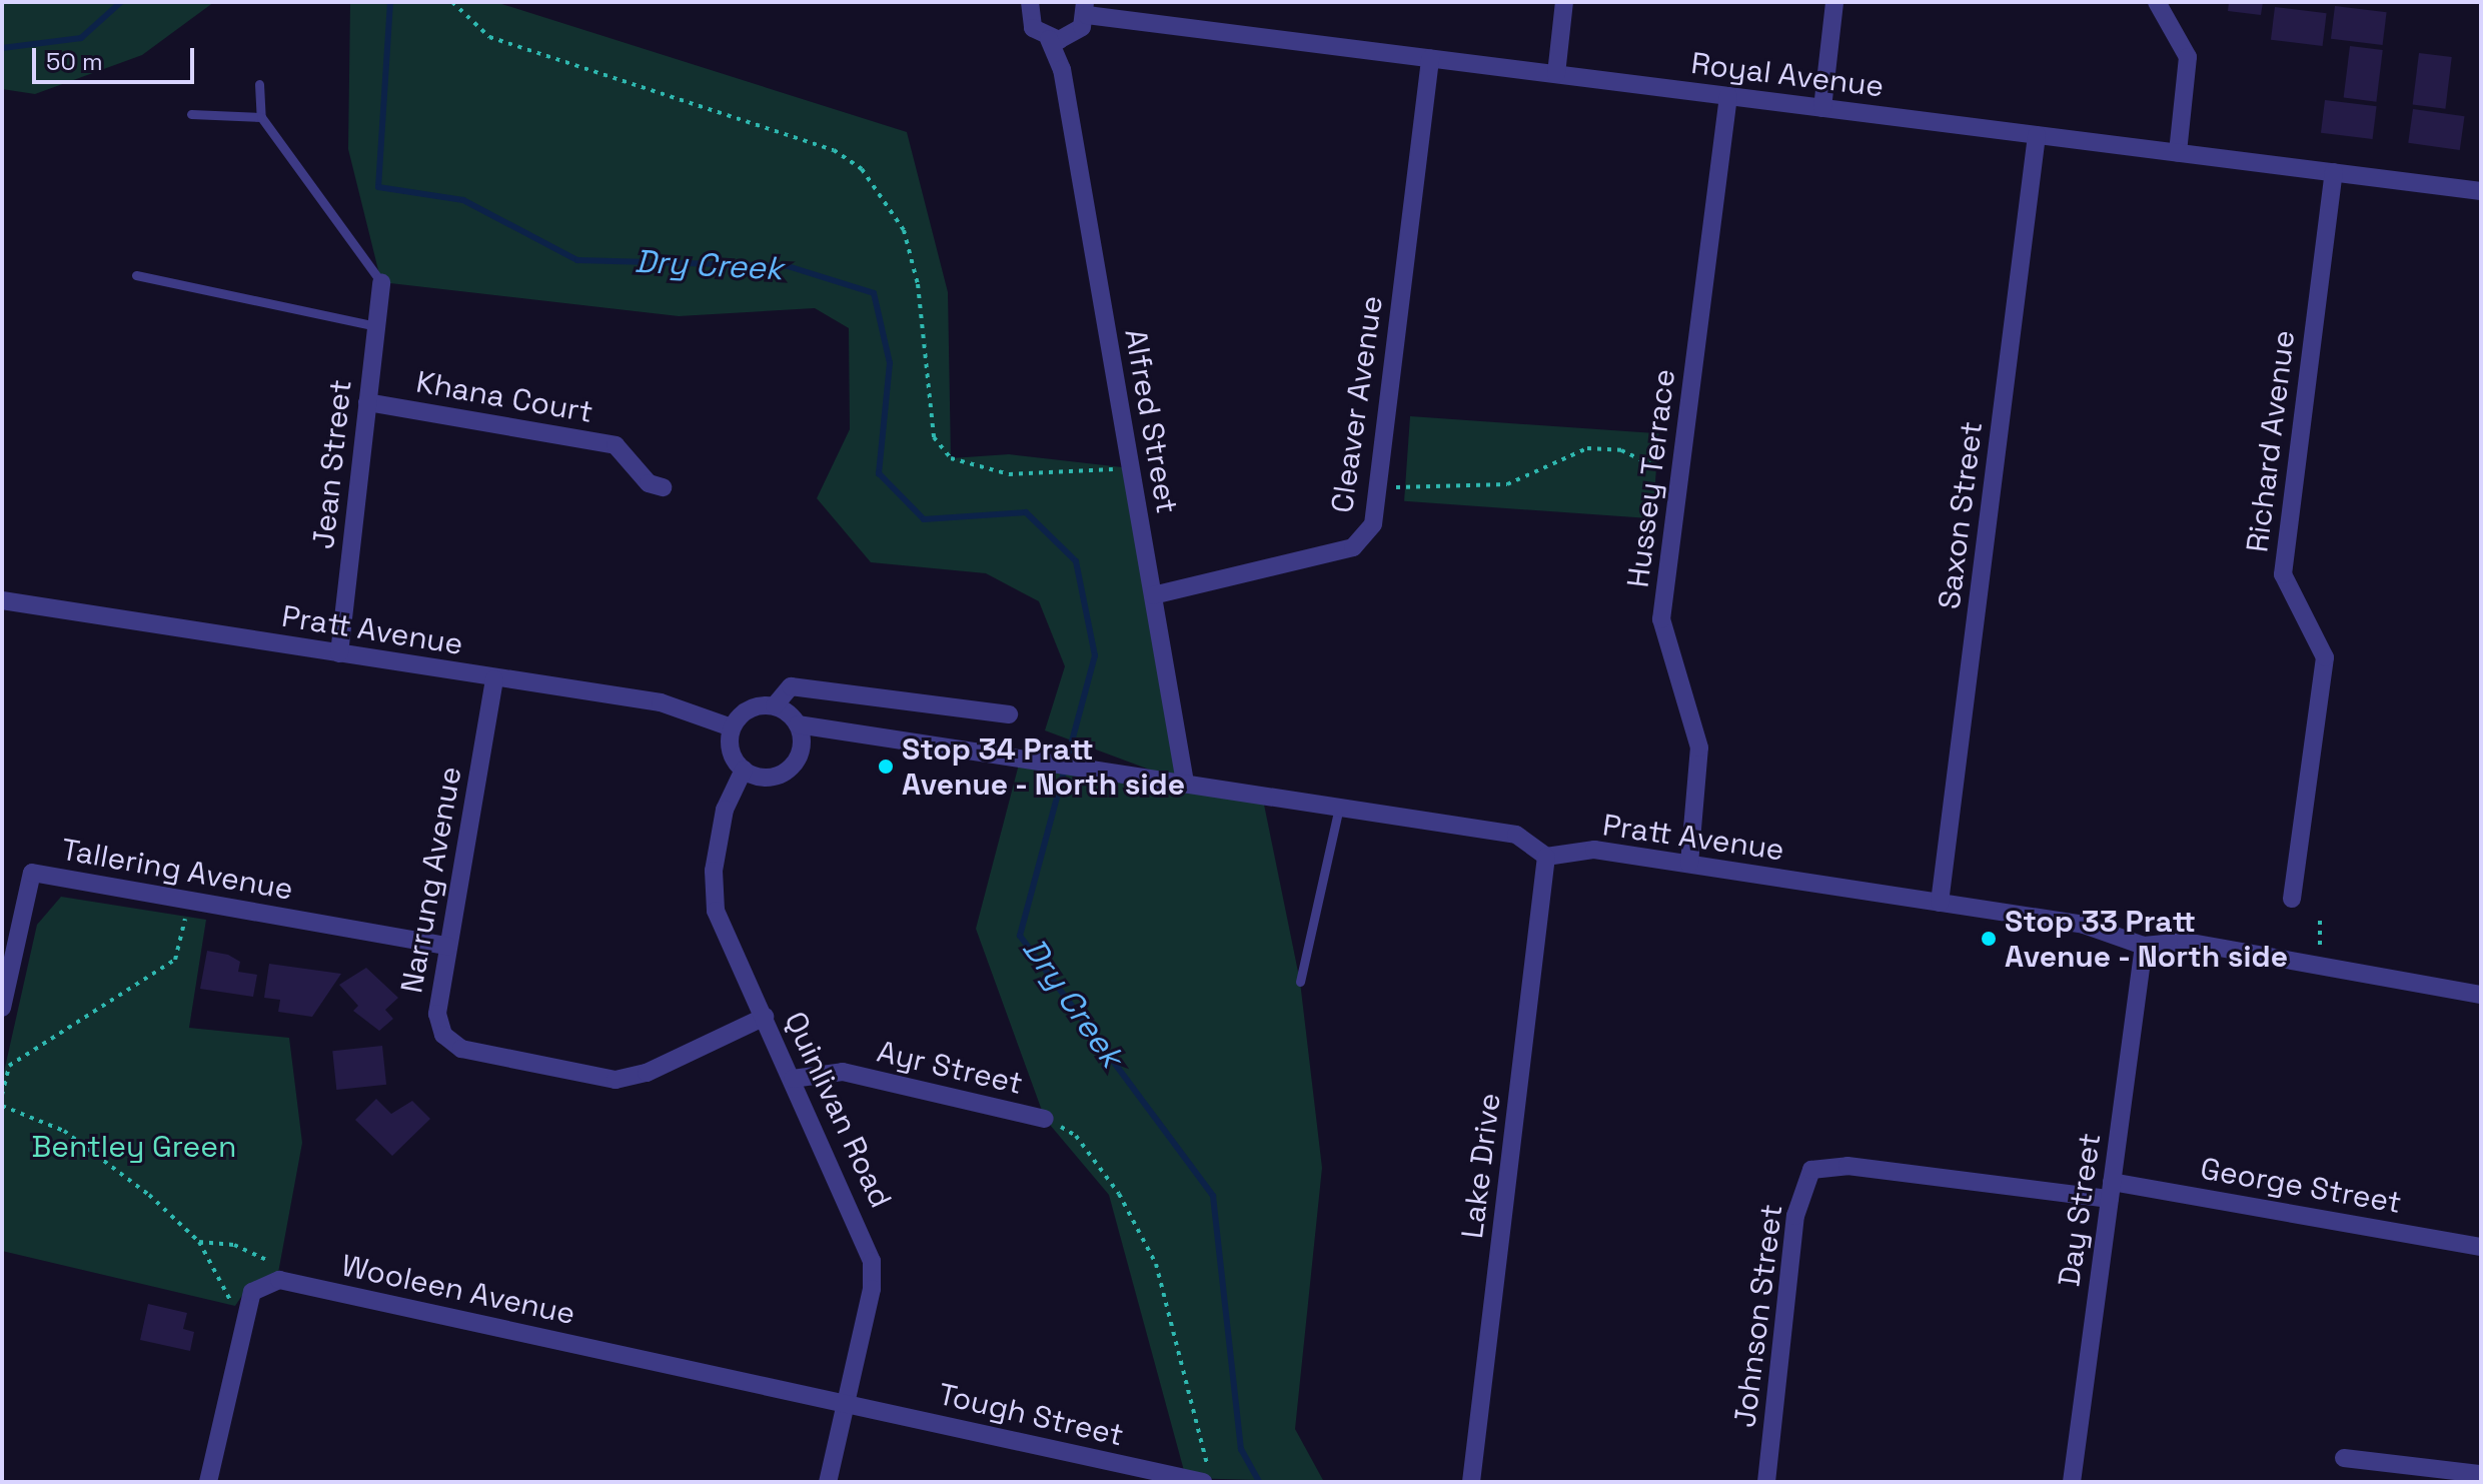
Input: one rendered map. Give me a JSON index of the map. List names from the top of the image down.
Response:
{
  "streets": {
    "street": [
      "Royal Avenue",
      "Khana Court",
      "Cleaver Avenue",
      "Alfred Street",
      "Richard Avenue",
      "Jean Street",
      "Hussey Terrace",
      "Saxon Street",
      "Pratt Avenue",
      "Tallering Avenue",
      "Narrung Avenue",
      "Ayr Street",
      "Quinlivan Road",
      "Lake Drive",
      "George Street",
      "Day Street",
      "Wooleen Avenue",
      "Johnson Street",
      "Tough Street"
    ]
  },
  "crossings": [
    ["Royal Avenue", "Cleaver Avenue"],
    ["Royal Avenue", "Alfred Street"],
    ["Royal Avenue", "Richard Avenue"],
    ["Royal Avenue", "Hussey Terrace"],
    ["Royal Avenue", "Saxon Street"],
    ["Khana Court", "Jean Street"],
    ["Cleaver Avenue", "Alfred Street"],
    ["Jean Street", "Pratt Avenue"],
    ["Hussey Terrace", "Pratt Avenue"],
    ["Saxon Street", "Pratt Avenue"],
    ["Pratt Avenue", "Narrung Avenue"],
    ["Pratt Avenue", "Quinlivan Road"],
    ["Pratt Avenue", "Lake Drive"],
    ["Pratt Avenue", "Day Street"],
    ["Tallering Avenue", "Narrung Avenue"],
    ["Narrung Avenue", "Quinlivan Road"],
    ["Ayr Street", "Quinlivan Road"],
    ["Quinlivan Road", "Wooleen Avenue"],
    ["Quinlivan Road", "Tough Street"],
    ["George Street", "Day Street"],
    ["George Street", "Johnson Street"],
    ["Day Street", "Johnson Street"],
    ["Wooleen Avenue", "Tough Street"]
  ],
  "water": ["Dry Creek"],
  "parks": ["Bentley Green"],
  "places": ["Stop 34 Pratt Avenue - North side", "Stop 33 Pratt Avenue - North side"],
  "scale_bar": "50 m"
}
